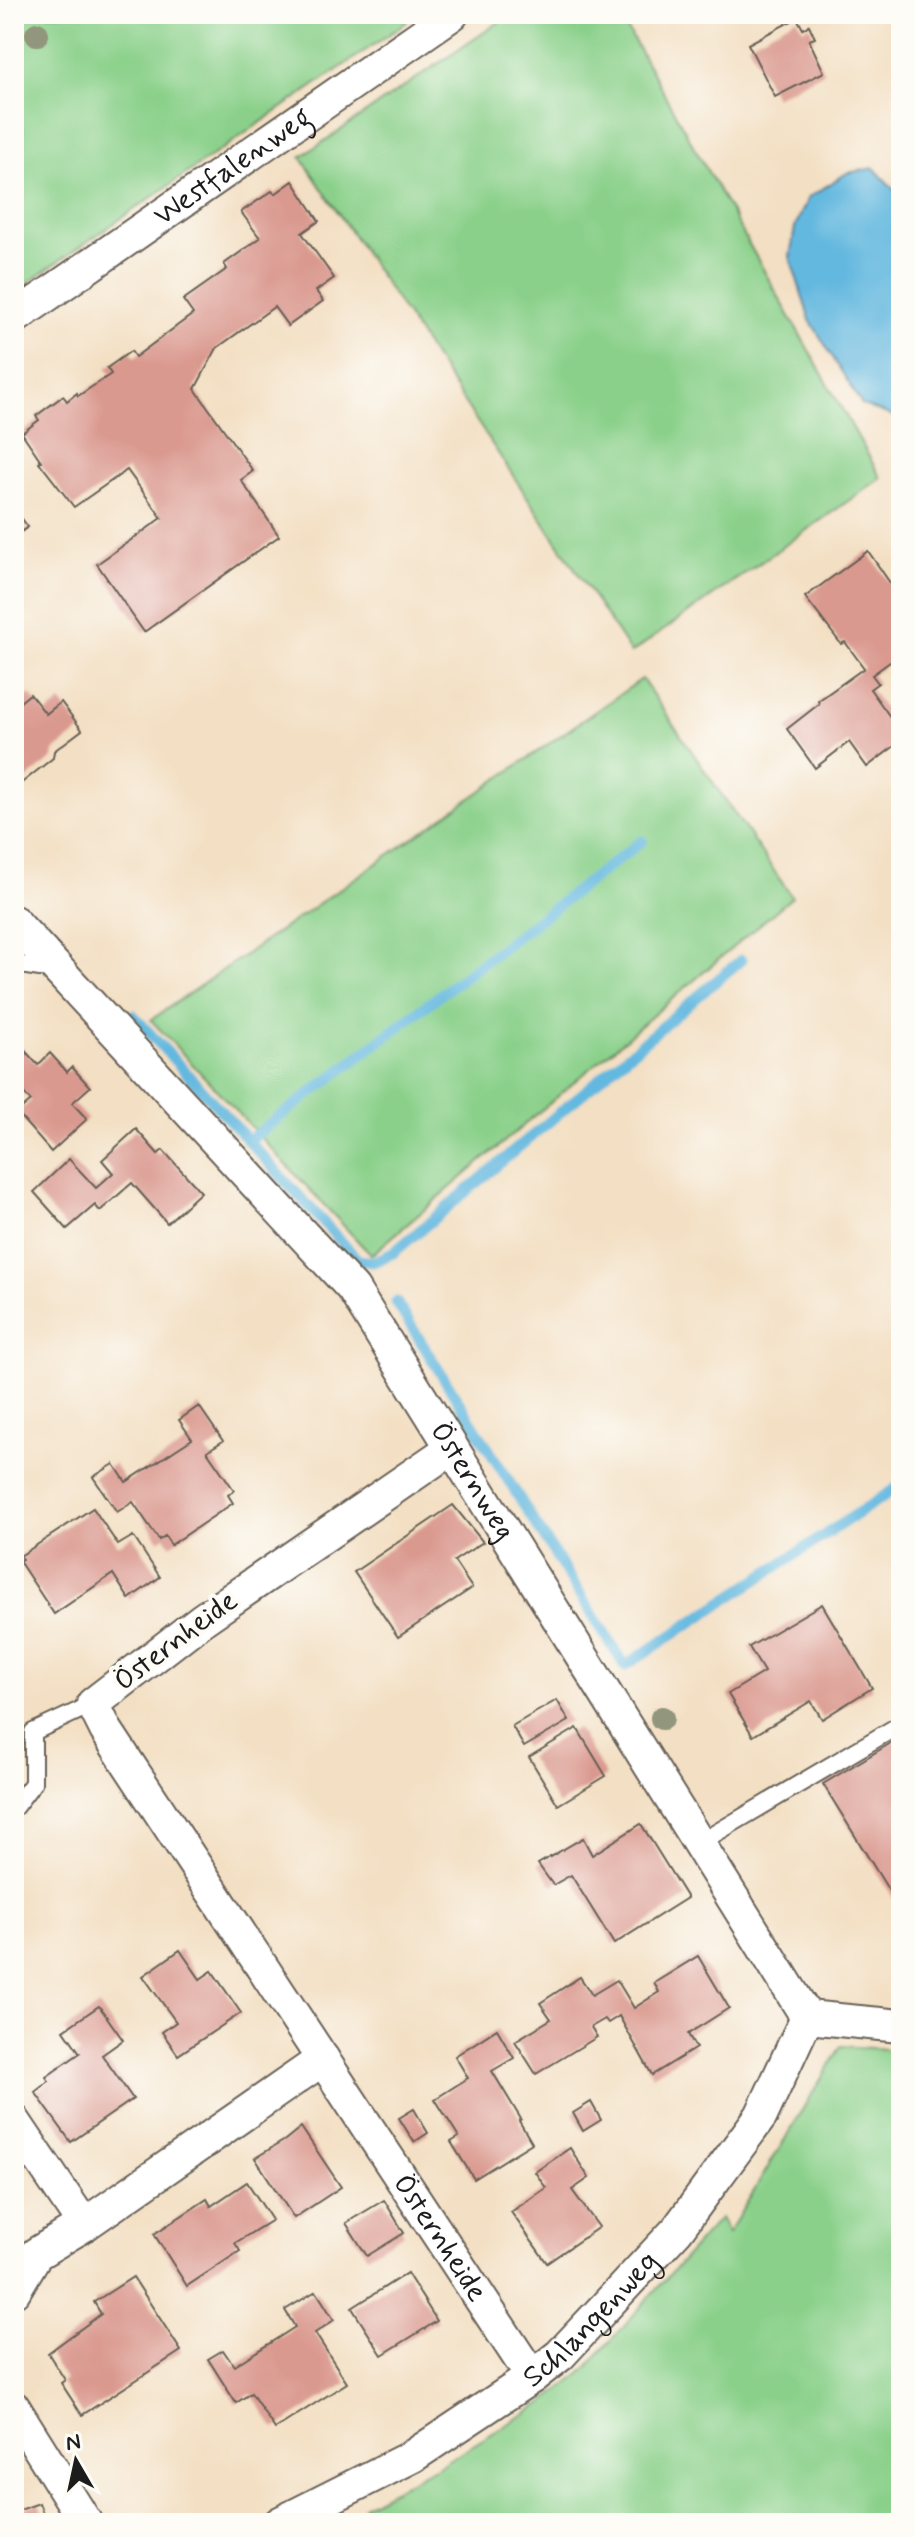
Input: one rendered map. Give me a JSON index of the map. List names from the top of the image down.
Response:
{
  "streets": {
    "street": [
      "Westfalenweg",
      "Östernweg",
      "Östernheide",
      "Schlangenweg"
    ]
  },
  "crossings": [
    ["Östernweg", "Östernheide"],
    ["Östernweg", "Schlangenweg"],
    ["Östernheide", "Schlangenweg"]
  ],
  "north": "top"
}
